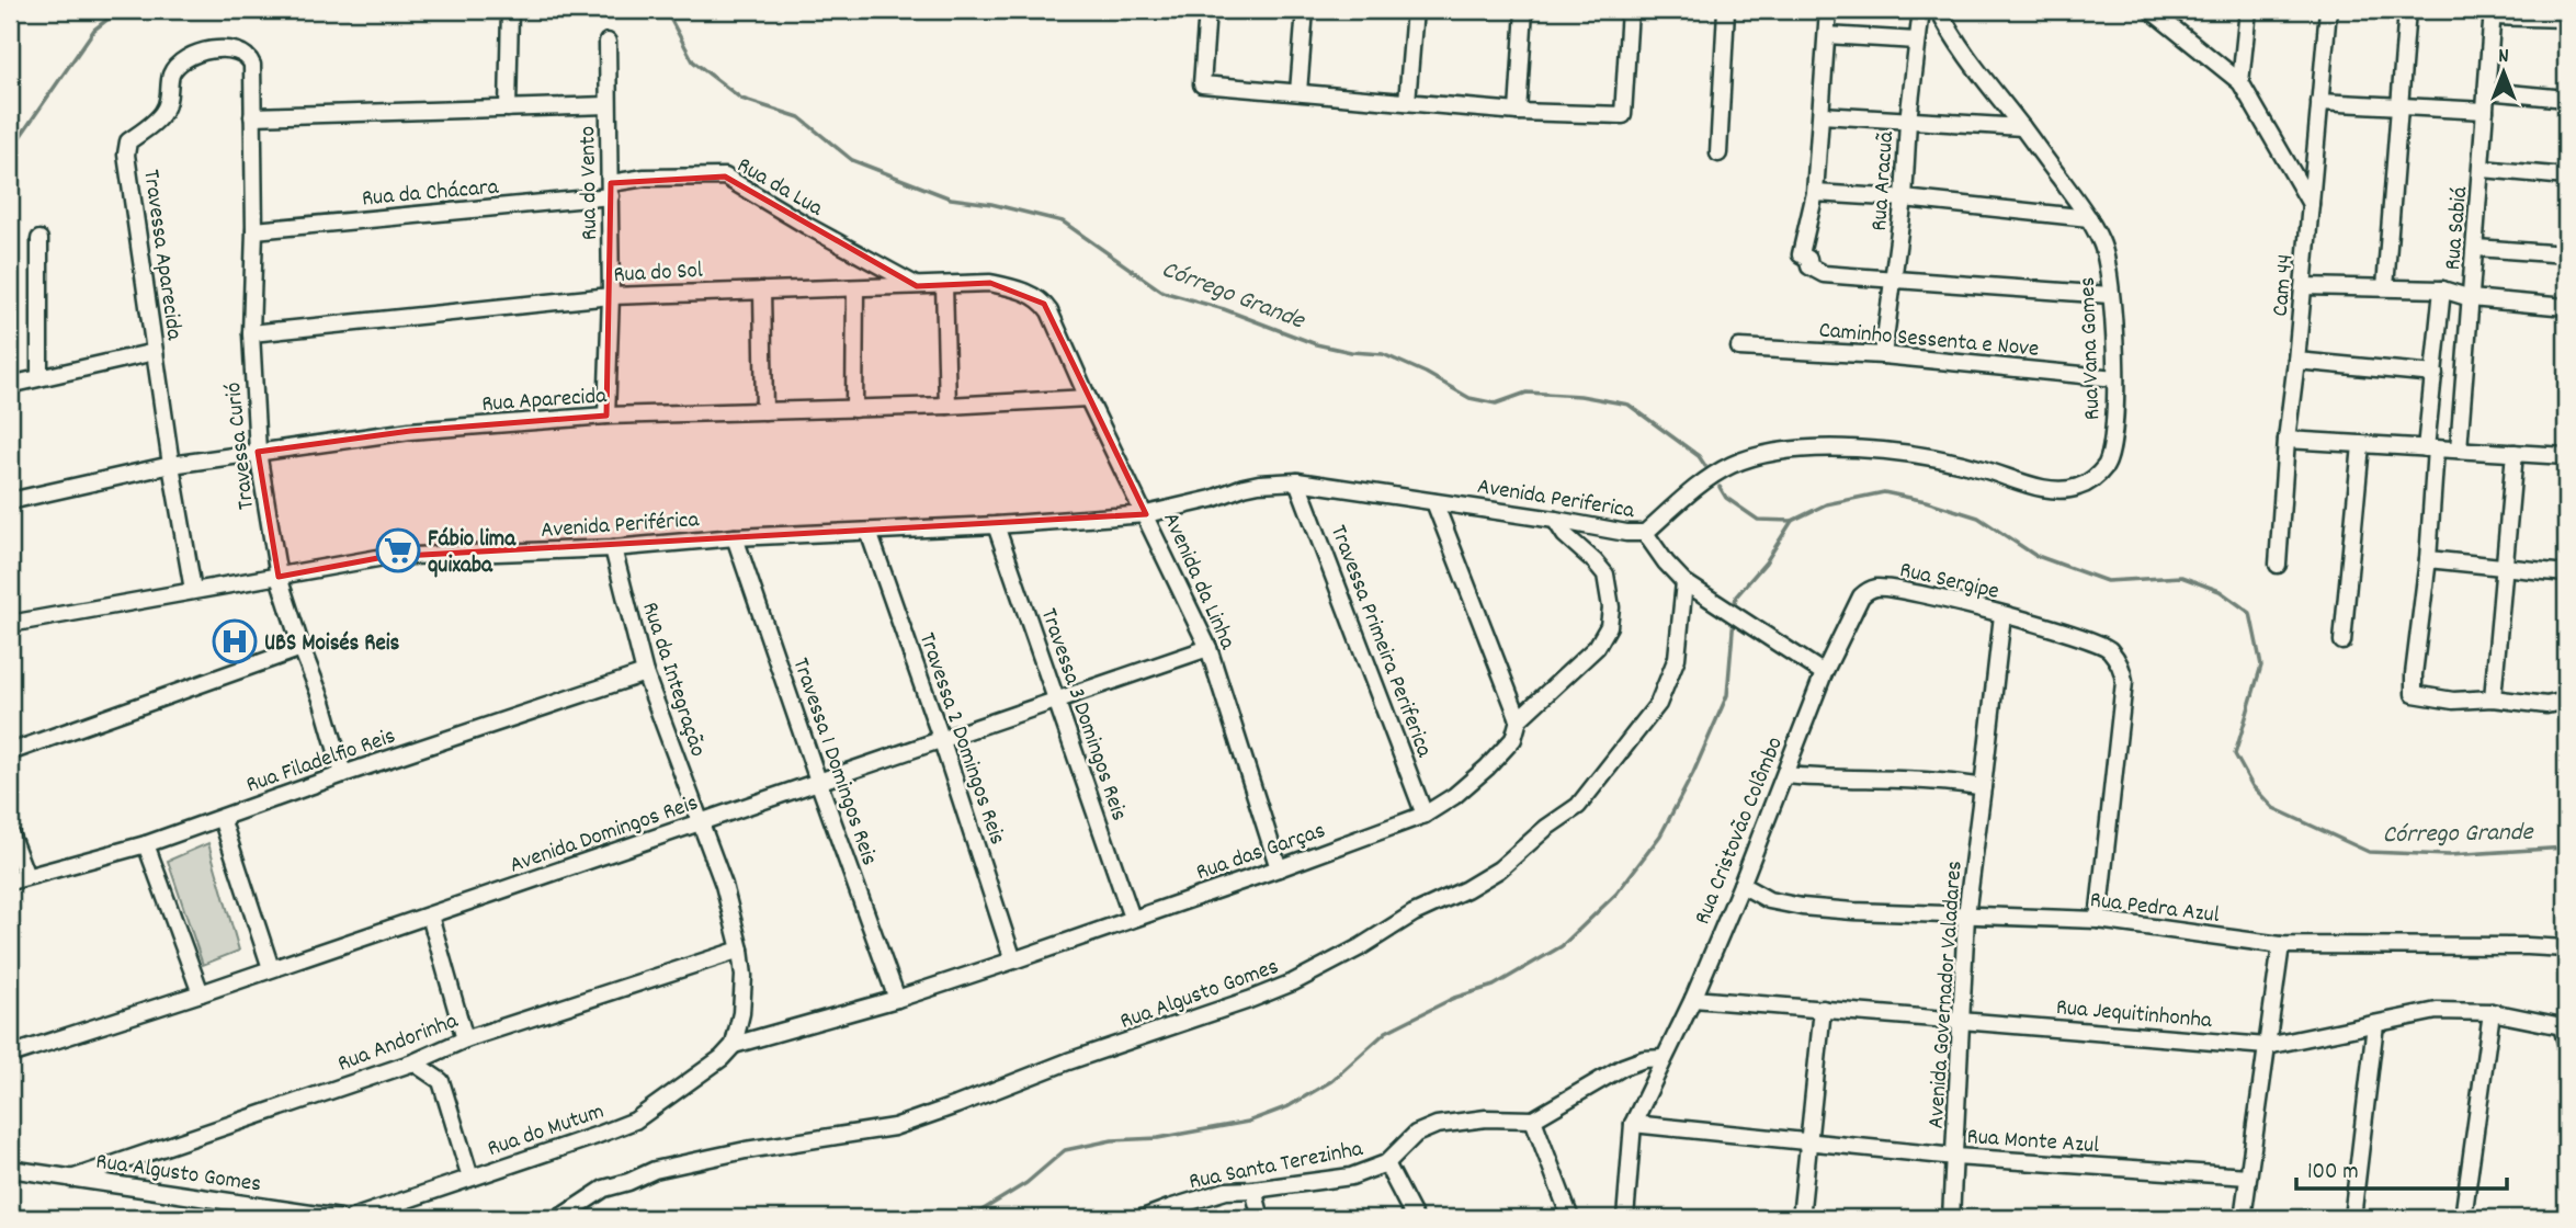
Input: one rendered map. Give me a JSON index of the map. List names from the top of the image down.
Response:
{
  "streets": {
    "street": [
      "Rua Aracuã",
      "Rua do Vento",
      "Rua da Lua",
      "Rua da Chácara",
      "Rua Sabiá",
      "Travessa Aparecida",
      "Rua do Sol",
      "Cam 44",
      "Caminho Sessenta e Nove",
      "Rua Vana Gomes",
      "Rua Aparecida",
      "Travessa Curió",
      "Avenida Periferica",
      "Avenida Periférica",
      "Rua Sergipe",
      "Avenida da Linha",
      "Travessa Primeira Periferica",
      "Rua da Integração",
      "Travessa 3 Domingos Reis",
      "Travessa 2 Domingos Reis",
      "Rua Filadelfio Reis",
      "Travessa 1 Domingos Reis",
      "Rua Cristovão Colômbo",
      "Avenida Domingos Reis",
      "Rua das Garças",
      "Rua Pedra Azul",
      "Rua Algusto Gomes",
      "Avenida Governador Valadares",
      "Rua Jequitinhonha",
      "Rua Andorinha",
      "Rua do Mutum",
      "Rua Monte Azul",
      "Rua Santa Terezinha"
    ]
  },
  "crossings": [
    ["Rua Aracuã", "Caminho Sessenta e Nove"],
    ["Rua do Vento", "Rua da Lua"],
    ["Rua do Vento", "Rua da Chácara"],
    ["Rua do Vento", "Rua do Sol"],
    ["Rua do Vento", "Rua Aparecida"],
    ["Rua da Lua", "Rua da Chácara"],
    ["Rua da Lua", "Rua do Sol"],
    ["Rua da Chácara", "Travessa Curió"],
    ["Travessa Aparecida", "Rua Aparecida"],
    ["Travessa Aparecida", "Travessa Curió"],
    ["Travessa Aparecida", "Avenida Periférica"],
    ["Rua do Sol", "Travessa Curió"],
    ["Rua do Sol", "Avenida da Linha"],
    ["Caminho Sessenta e Nove", "Rua Vana Gomes"],
    ["Rua Vana Gomes", "Avenida Periferica"],
    ["Rua Aparecida", "Travessa Curió"],
    ["Rua Aparecida", "Avenida da Linha"],
    ["Travessa Curió", "Avenida Periférica"],
    ["Travessa Curió", "Rua Filadelfio Reis"],
    ["Avenida Periferica", "Avenida Periférica"],
    ["Avenida Periferica", "Avenida da Linha"],
    ["Avenida Periferica", "Travessa Primeira Periferica"],
    ["Avenida Periferica", "Rua das Garças"],
    ["Avenida Periférica", "Avenida da Linha"],
    ["Avenida Periférica", "Rua da Integração"],
    ["Avenida Periférica", "Travessa 3 Domingos Reis"],
    ["Avenida Periférica", "Travessa 2 Domingos Reis"],
    ["Avenida Periférica", "Travessa 1 Domingos Reis"],
    ["Rua Sergipe", "Rua Cristovão Colômbo"],
    ["Rua Sergipe", "Rua Pedra Azul"],
    ["Rua Sergipe", "Avenida Governador Valadares"],
    ["Avenida da Linha", "Avenida Domingos Reis"],
    ["Avenida da Linha", "Rua das Garças"],
    ["Travessa Primeira Periferica", "Rua das Garças"],
    ["Rua da Integração", "Rua Filadelfio Reis"],
    ["Rua da Integração", "Avenida Domingos Reis"],
    ["Rua da Integração", "Rua das Garças"],
    ["Rua da Integração", "Rua Andorinha"],
    ["Rua da Integração", "Rua do Mutum"],
    ["Travessa 3 Domingos Reis", "Avenida Domingos Reis"],
    ["Travessa 3 Domingos Reis", "Rua das Garças"],
    ["Travessa 2 Domingos Reis", "Avenida Domingos Reis"],
    ["Travessa 2 Domingos Reis", "Rua das Garças"],
    ["Travessa 1 Domingos Reis", "Avenida Domingos Reis"],
    ["Travessa 1 Domingos Reis", "Rua das Garças"],
    ["Rua Cristovão Colômbo", "Rua Pedra Azul"],
    ["Rua Cristovão Colômbo", "Rua Jequitinhonha"],
    ["Rua Cristovão Colômbo", "Rua Monte Azul"],
    ["Rua das Garças", "Rua do Mutum"],
    ["Rua Pedra Azul", "Avenida Governador Valadares"],
    ["Rua Algusto Gomes", "Rua Andorinha"],
    ["Avenida Governador Valadares", "Rua Jequitinhonha"],
    ["Avenida Governador Valadares", "Rua Monte Azul"]
  ],
  "water": ["Córrego Grande"],
  "places": {
    "supermarket": ["Fábio lima quixaba"],
    "hospital": ["UBS Moisés Reis"]
  },
  "scale_bar": "100 m",
  "north": "top"
}
